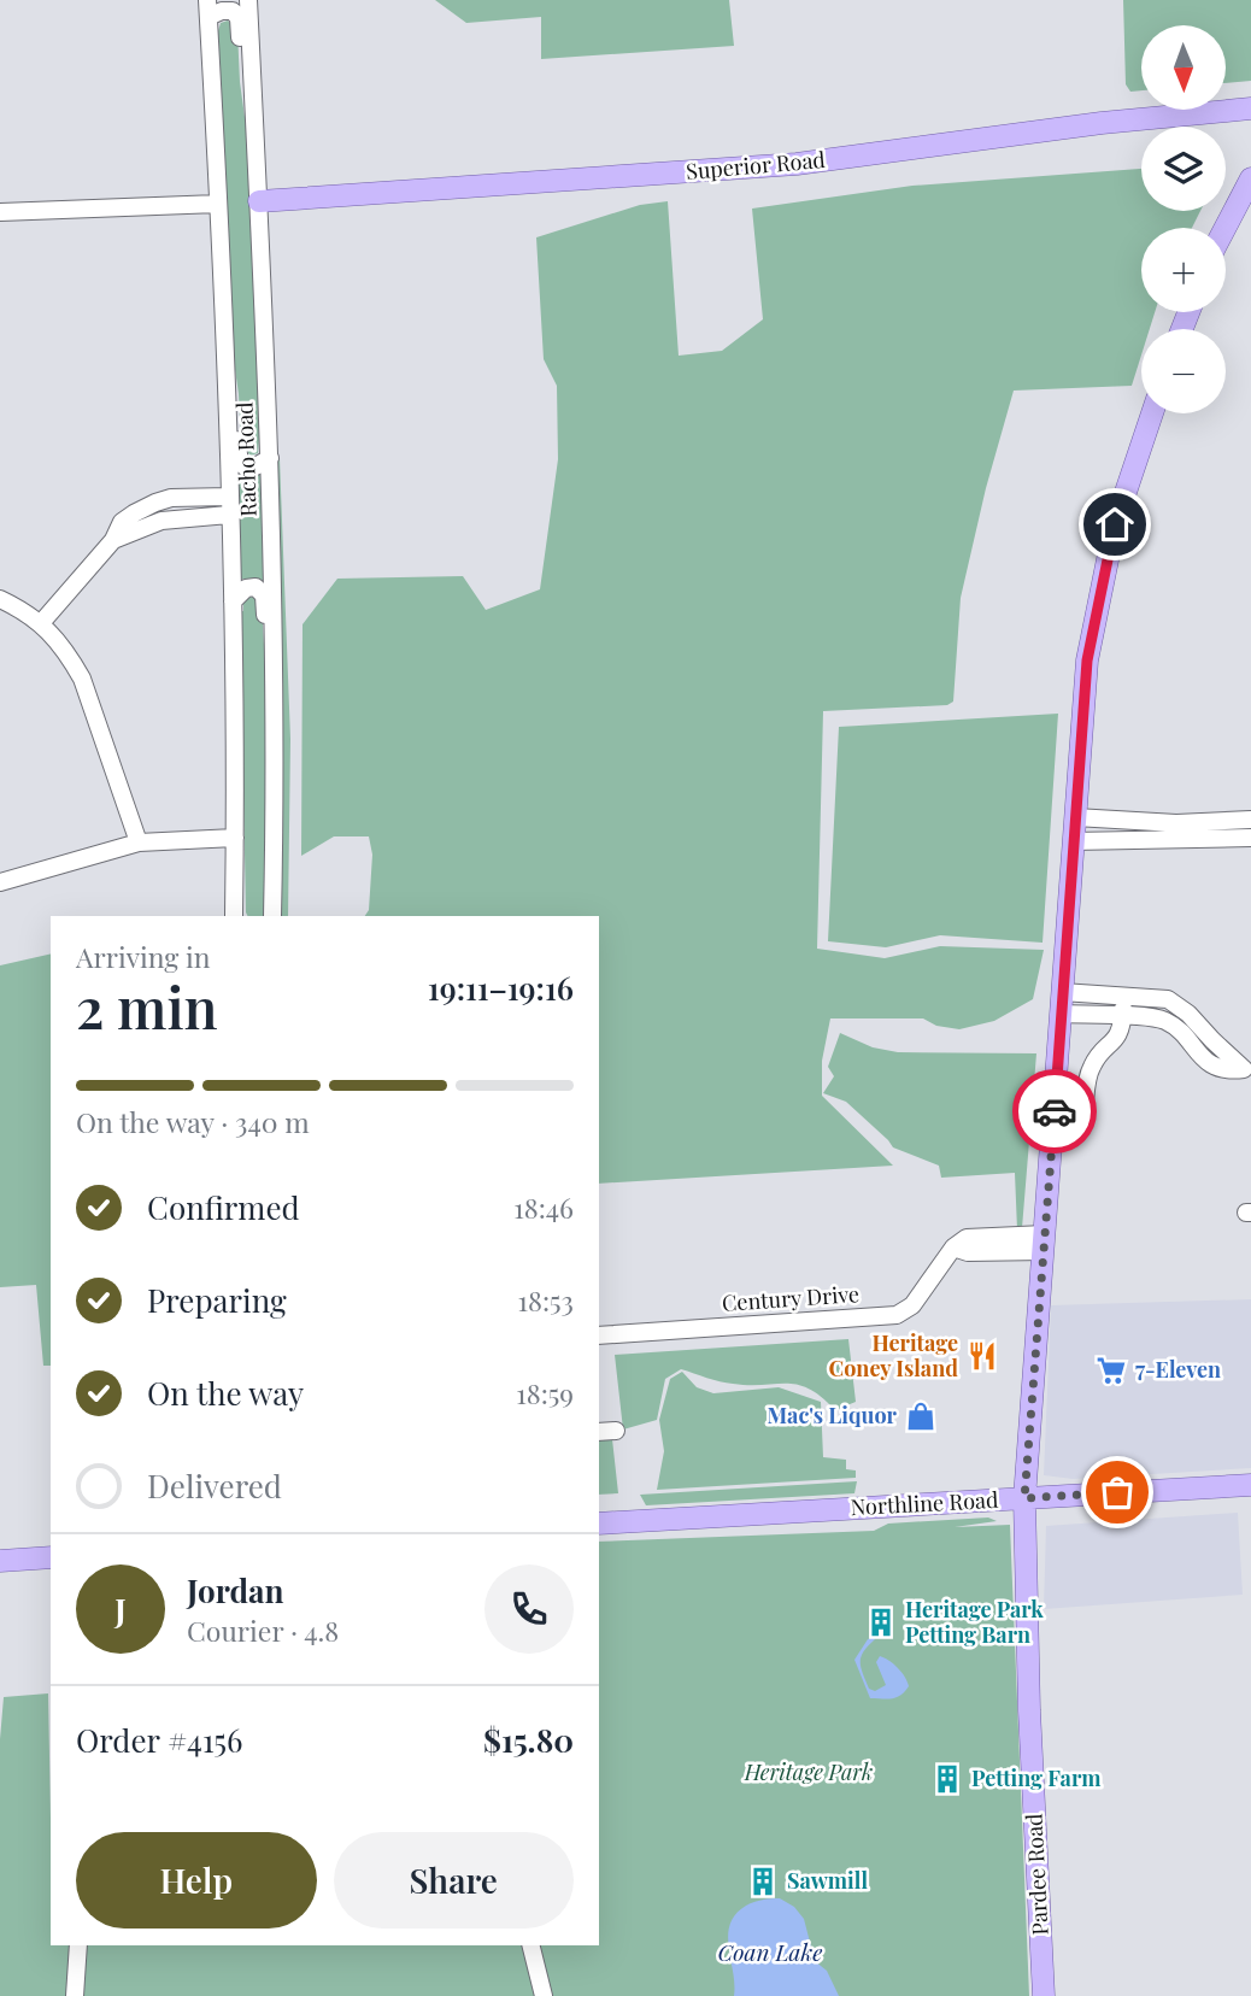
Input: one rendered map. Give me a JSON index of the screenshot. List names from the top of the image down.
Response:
{
  "streets": {
    "main road": ["Superior Road", "Northline Road", "Pardee Road"],
    "street": ["Racho Road", "Century Drive"]
  },
  "crossings": [
    ["Superior Road", "Racho Road"],
    ["Century Drive", "Pardee Road"],
    ["Northline Road", "Pardee Road"]
  ],
  "water": ["Coan Lake"],
  "parks": ["Heritage Park"],
  "places": {
    "restaurant": ["Heritage Coney Island"],
    "supermarket": ["7-Eleven"],
    "shop": ["Mac's Liquor"],
    "building": ["Heritage Park Petting Barn", "Petting Farm", "Sawmill"]
  },
  "north": "bottom",
  "page": {
    "map_buttons": ["+", "−"],
    "heading": ["2 min", "Arriving in", "19:11–19:16"],
    "panel": [
      "Jordan",
      "Courier · 4.8",
      "Order #4156",
      "$15.80"
    ],
    "bar": "On the way · 340 m",
    "list": [
      ["Confirmed", "18:46"],
      ["Preparing", "18:53"],
      ["On the way", "18:59"],
      "Delivered"
    ],
    "round": "J",
    "buttons": ["Help", "Share"]
  }
}
